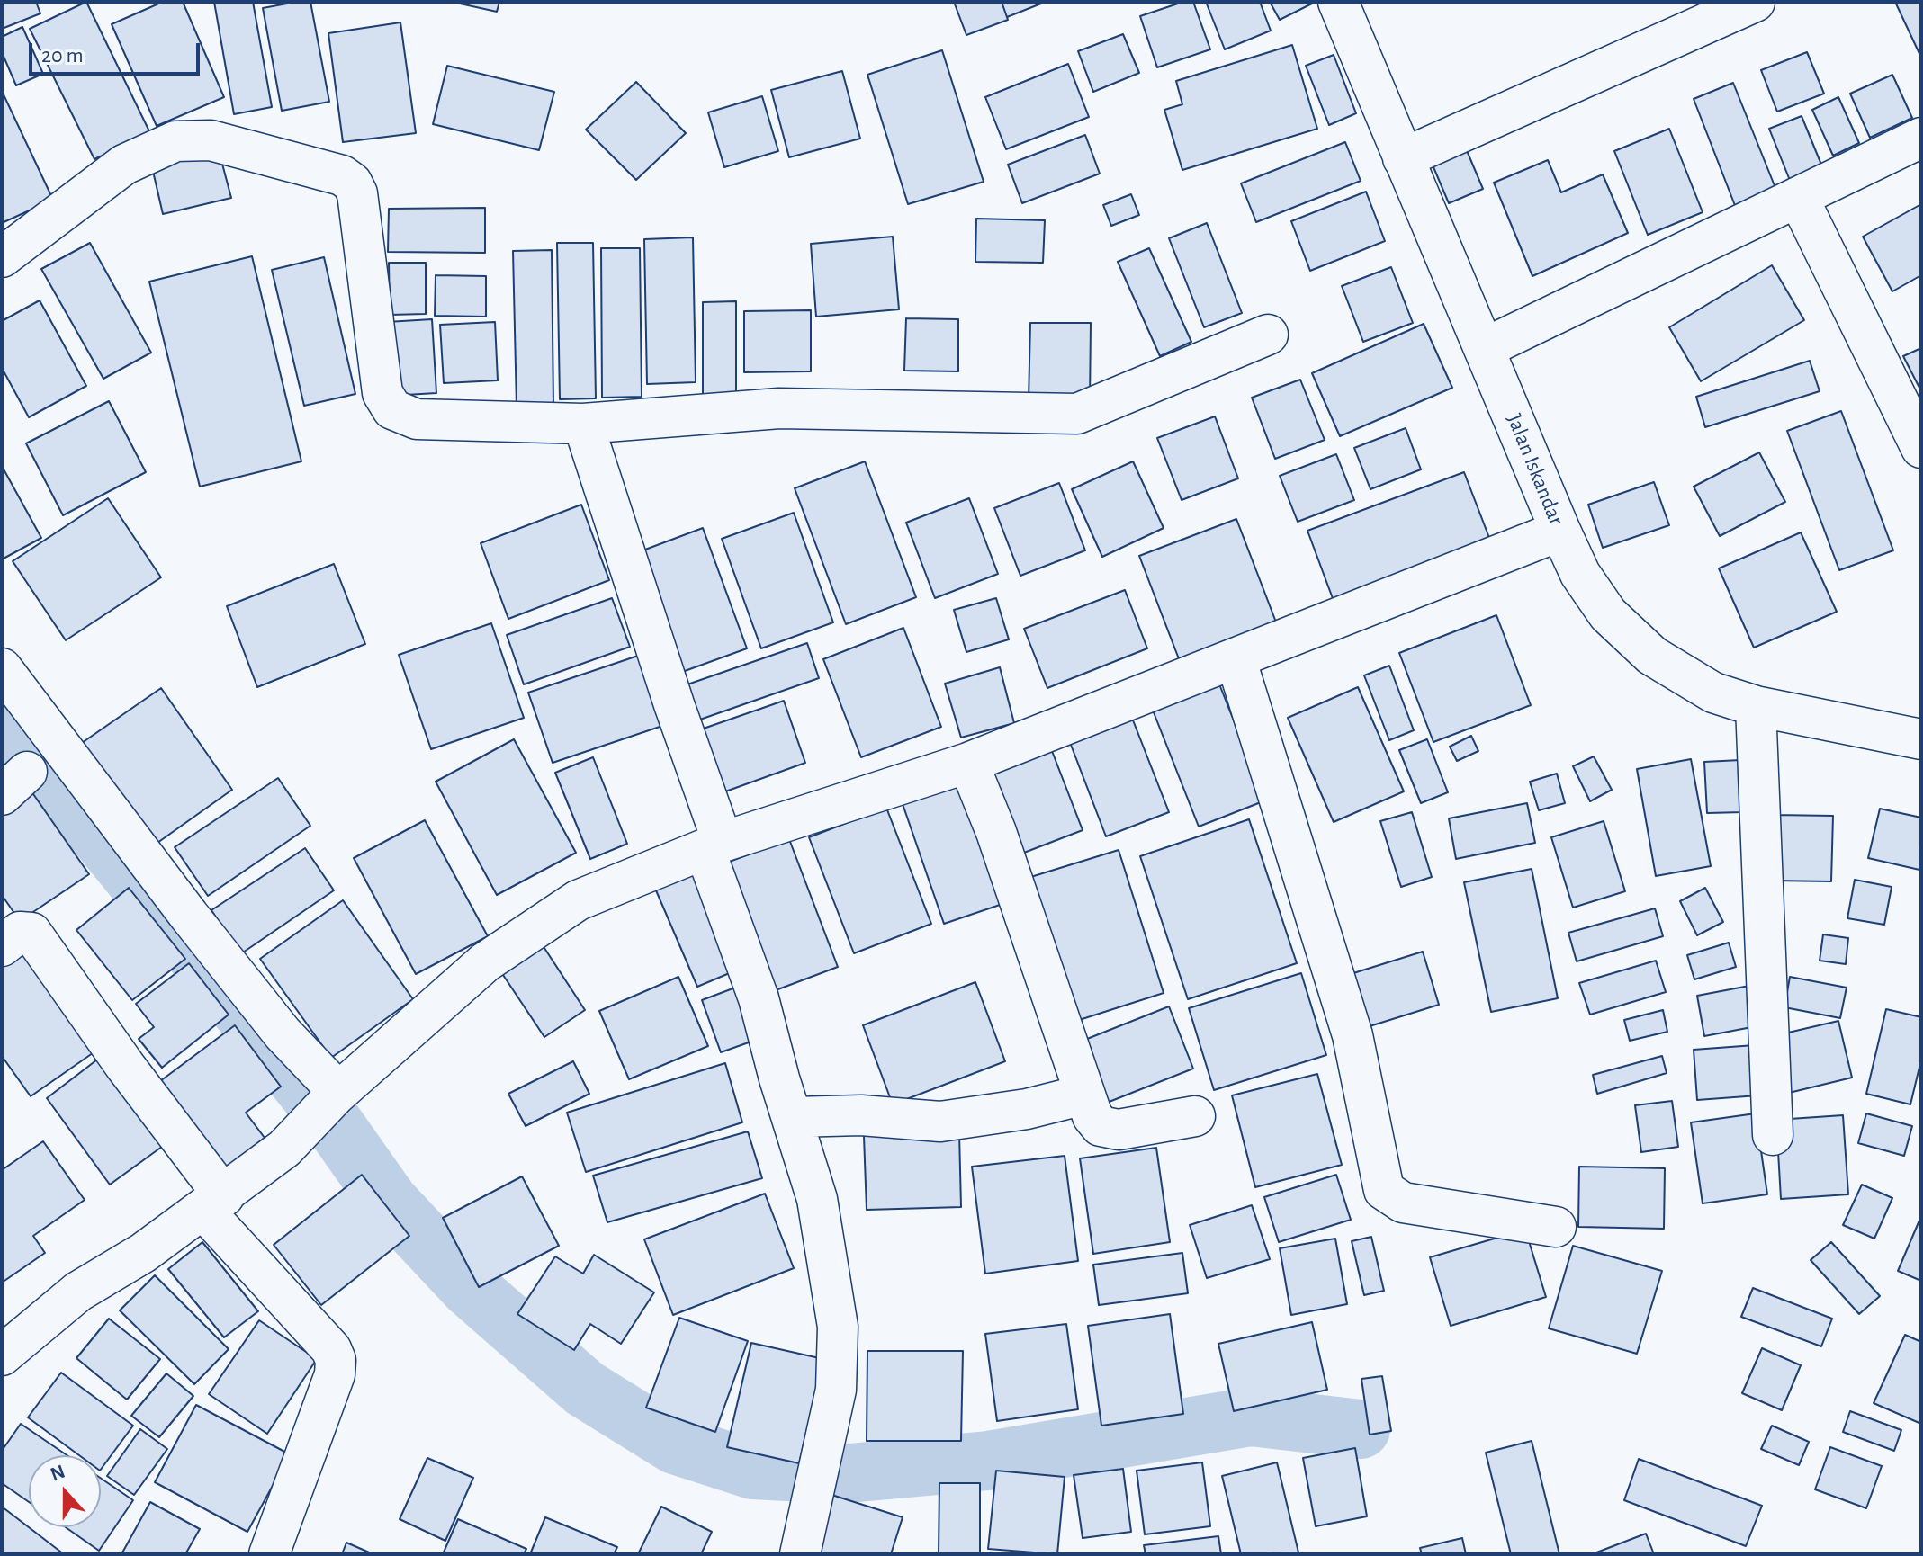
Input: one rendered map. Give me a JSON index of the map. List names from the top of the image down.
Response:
{
  "streets": {
    "street": ["Jalan Iskandar"]
  },
  "scale_bar": "20 m",
  "north": "top"
}
